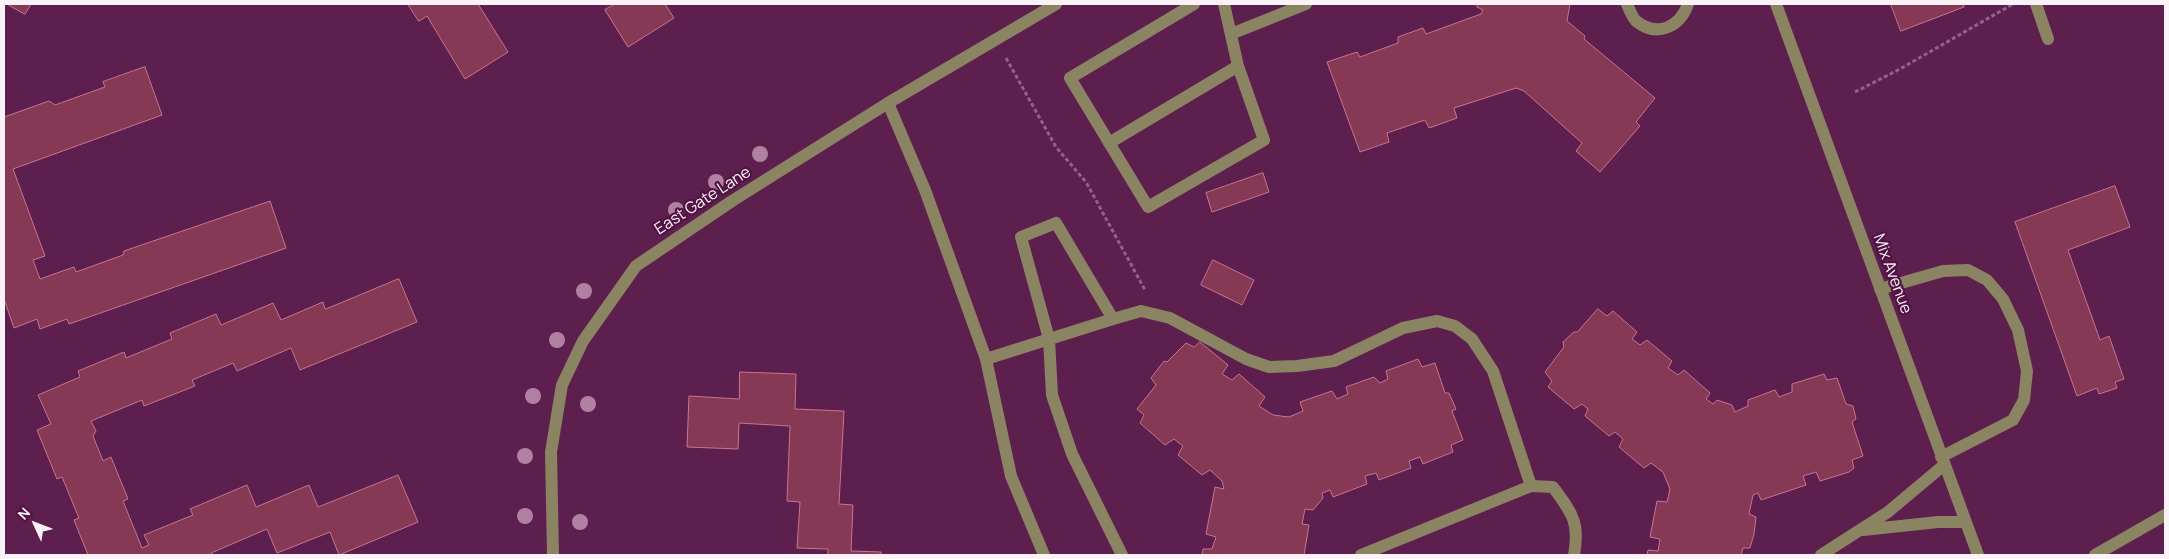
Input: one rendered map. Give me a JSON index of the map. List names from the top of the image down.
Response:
{
  "streets": {
    "street": ["East Gate Lane", "Mix Avenue"]
  },
  "north": "top left"
}
